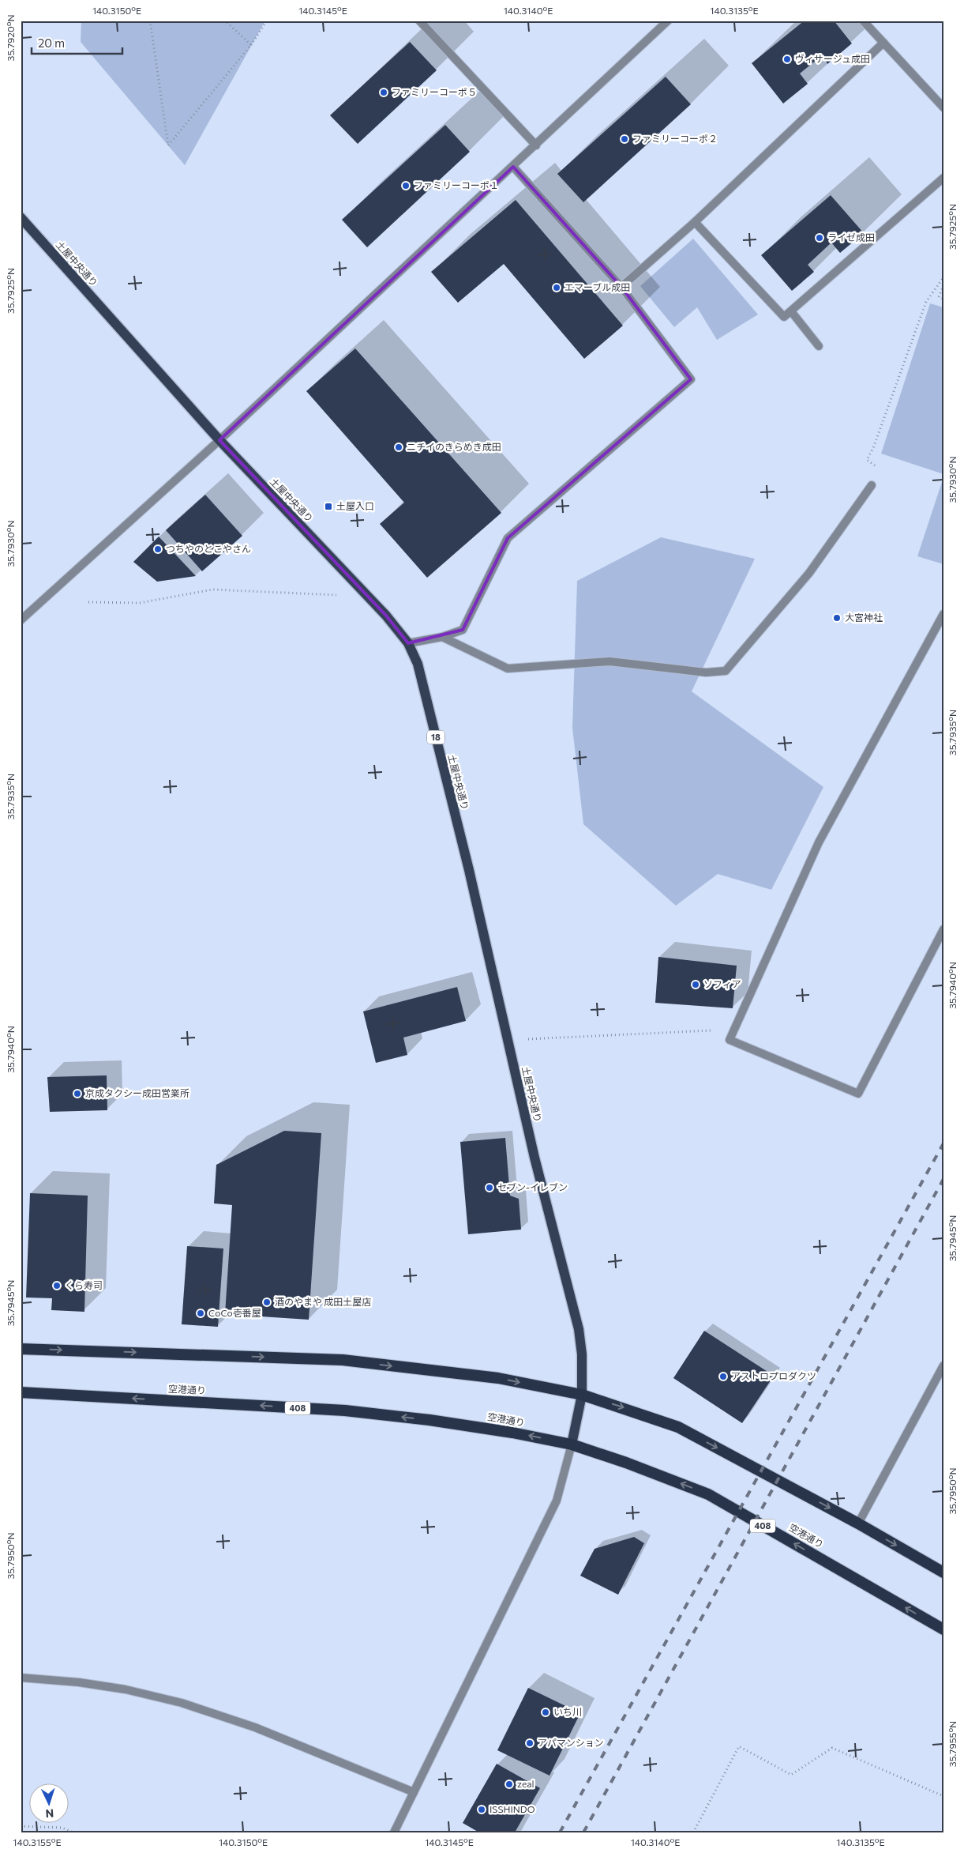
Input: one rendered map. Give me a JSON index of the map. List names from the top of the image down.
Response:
{
  "streets": {
    "highway": ["空港通り", "408"],
    "main road": ["土屋中央通り", "18"]
  },
  "crossings": [
    ["土屋中央通り", "空港通り"]
  ],
  "places": {
    "other": [
      "ヴィサージュ成田",
      "ファミリーコーポ５",
      "ファミリーコーポ２",
      "ファミリーコーポ１",
      "ライゼ成田",
      "エマーブル成田",
      "ニチイのきらめき成田",
      "つちやのとこやさん",
      "大宮神社",
      "ソフィア",
      "京成タクシー成田営業所",
      "セブン-イレブン",
      "くら寿司",
      "酒のやまや 成田土屋店",
      "CoCo壱番屋",
      "アストロプロダクツ",
      "いち川",
      "アパマンション",
      "zeal",
      "ISSHINDO"
    ],
    "transit": ["土屋入口"]
  },
  "scale_bar": "20 m",
  "north": "bottom",
  "coordinates": [
    "140.3150°E",
    "140.3145°E",
    "140.3140°E",
    "140.3135°E",
    "35.7920°N",
    "35.7925°N",
    "35.7930°N",
    "35.7935°N",
    "35.7940°N",
    "35.7945°N",
    "35.7950°N",
    "35.7955°N",
    "140.3155°E"
  ]
}
